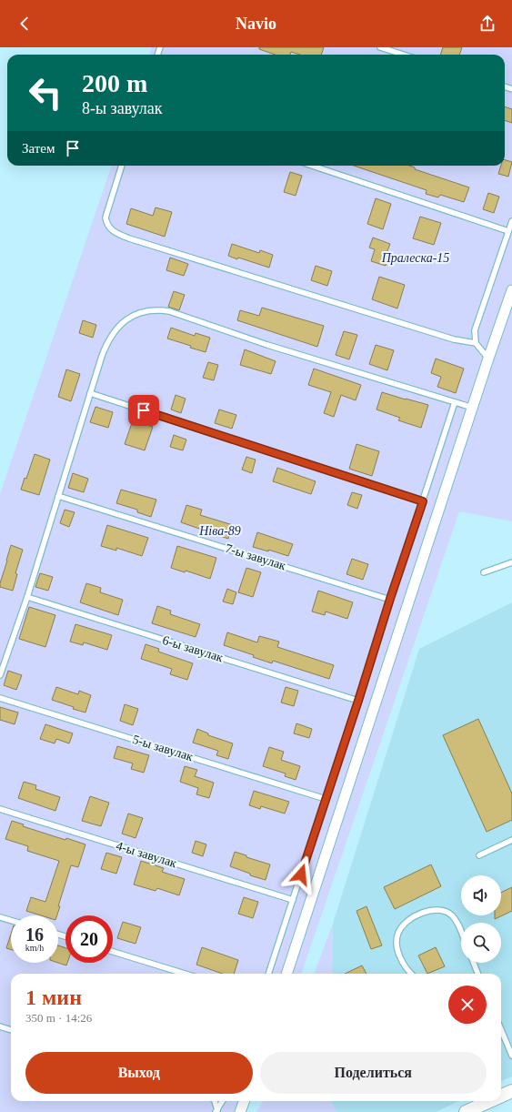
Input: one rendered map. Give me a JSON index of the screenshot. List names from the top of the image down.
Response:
{
  "streets": {
    "lane": [
      "7-ы завулак",
      "6-ы завулак",
      "5-ы завулак",
      "4-ы завулак"
    ]
  },
  "parks": ["Пралеска-15", "Ніва-89"],
  "page": {
    "header": "Navio",
    "turn": ["200 m", "8-ы завулак"],
    "then": "Затем",
    "speed": "16 km/h",
    "limit": "20",
    "heading": ["1 мин", "350 m · 14:26"],
    "buttons": ["Выход", "Поделиться"]
  }
}
